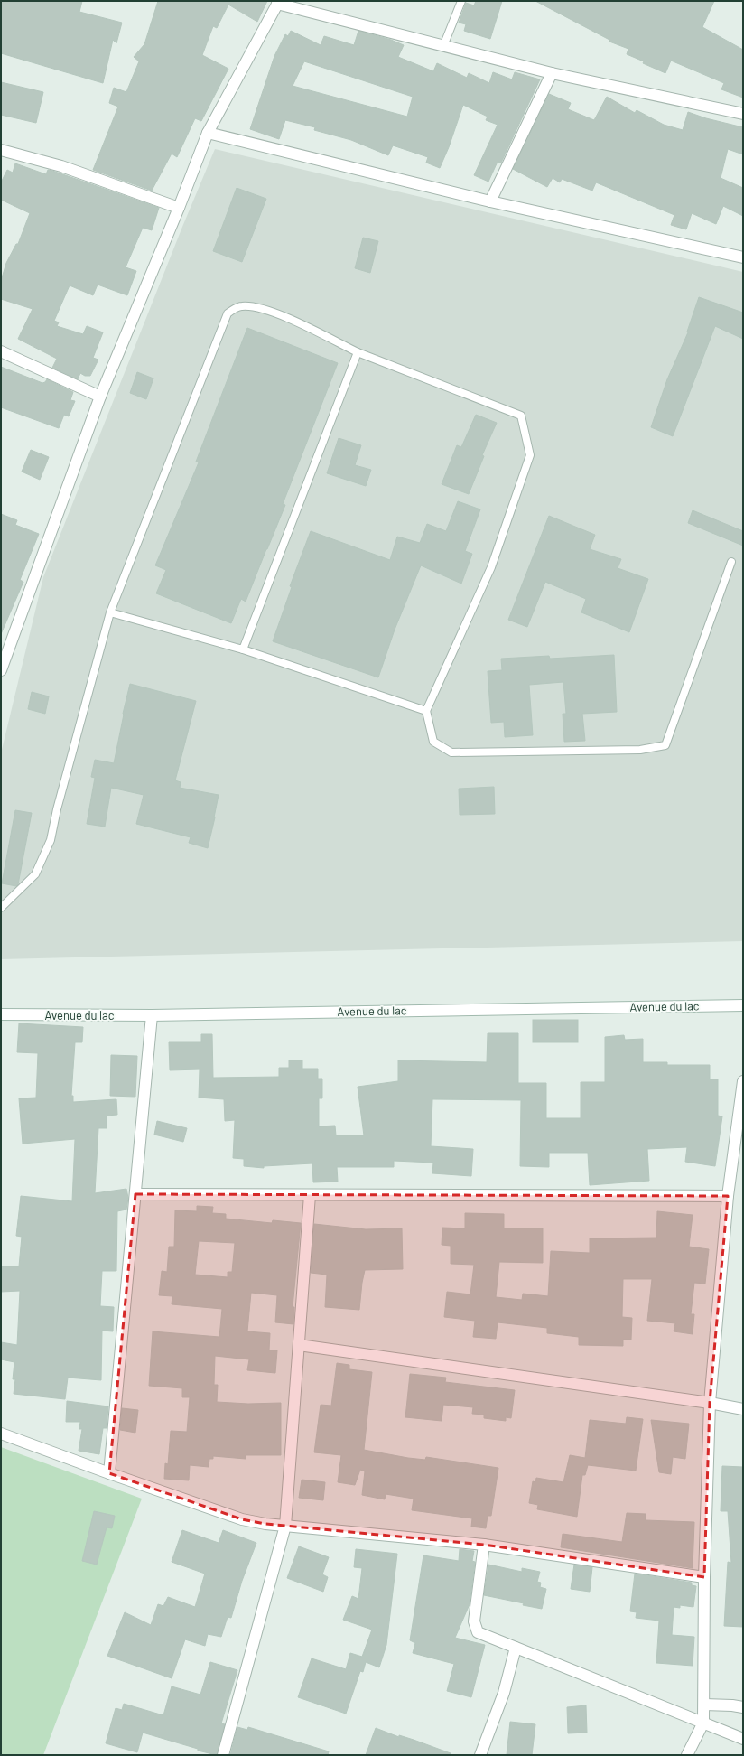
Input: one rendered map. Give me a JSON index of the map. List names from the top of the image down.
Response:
{
  "streets": {
    "street": ["Avenue du lac"]
  }
}
